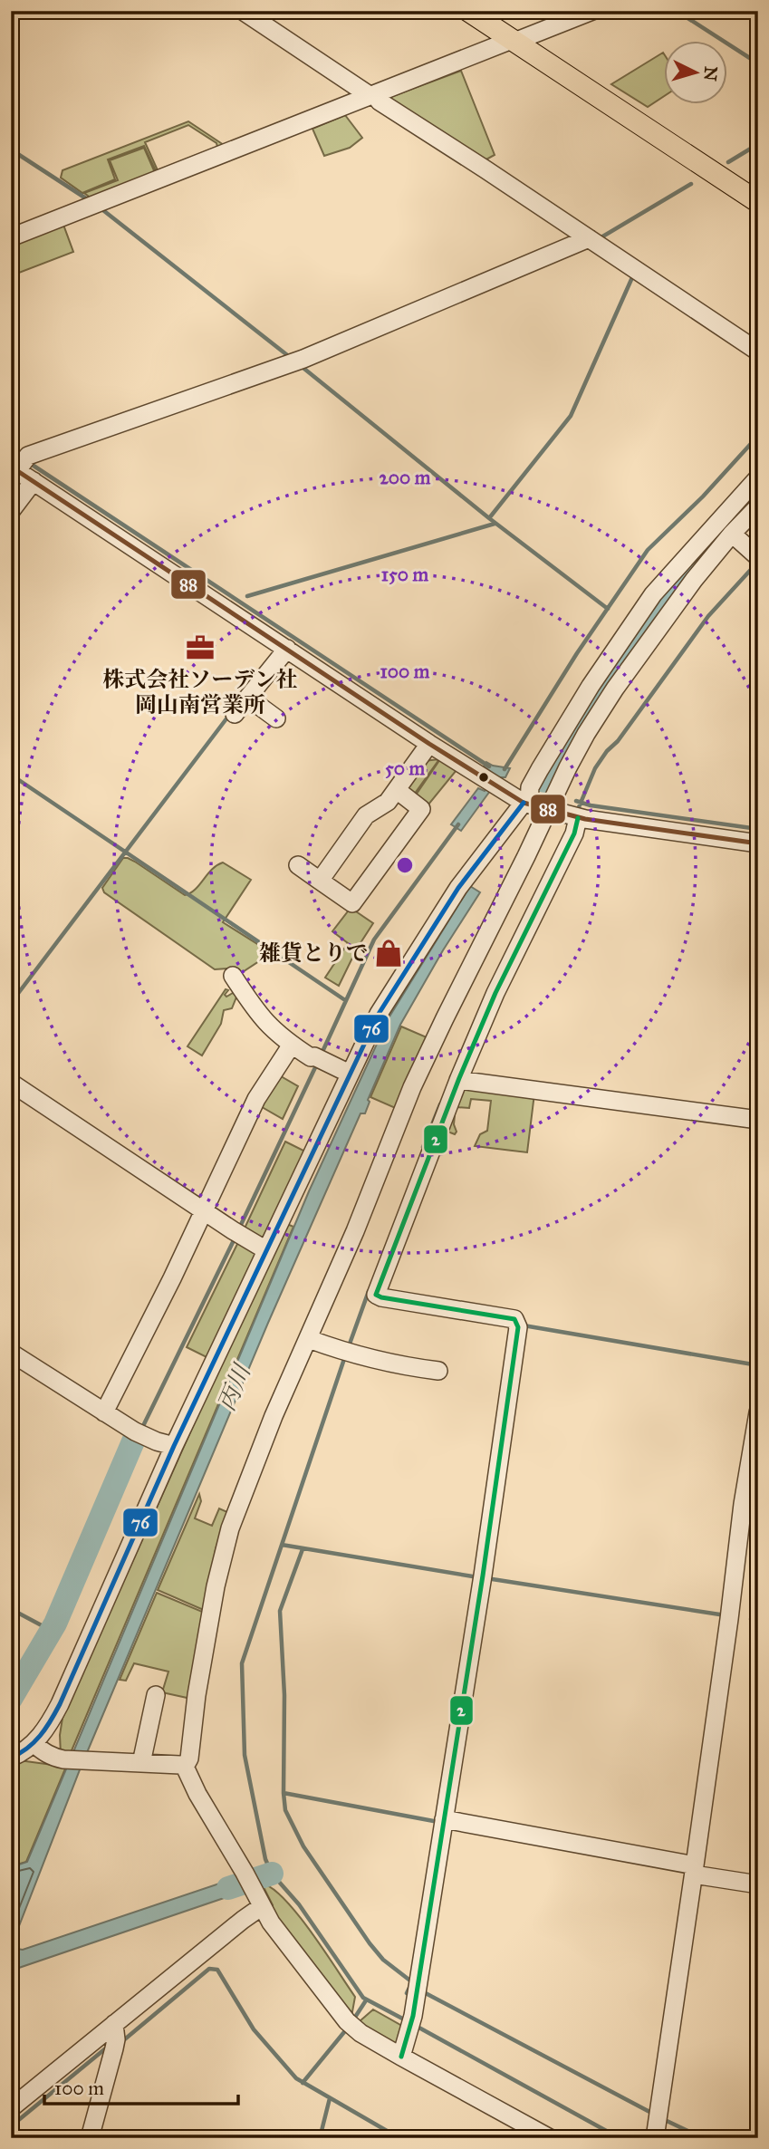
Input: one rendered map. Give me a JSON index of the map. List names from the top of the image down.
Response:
{
  "water": ["丙川"],
  "places": {
    "office": ["株式会社ソーデン社 岡山南営業所"],
    "shop": ["雑貨とりで"]
  },
  "lines": ["transit line 88", "transit line 76", "transit line 2"],
  "scale_bar": "100 m",
  "north": "right",
  "rings": [
    "200 m",
    "150 m",
    "100 m",
    "50 m"
  ]
}
